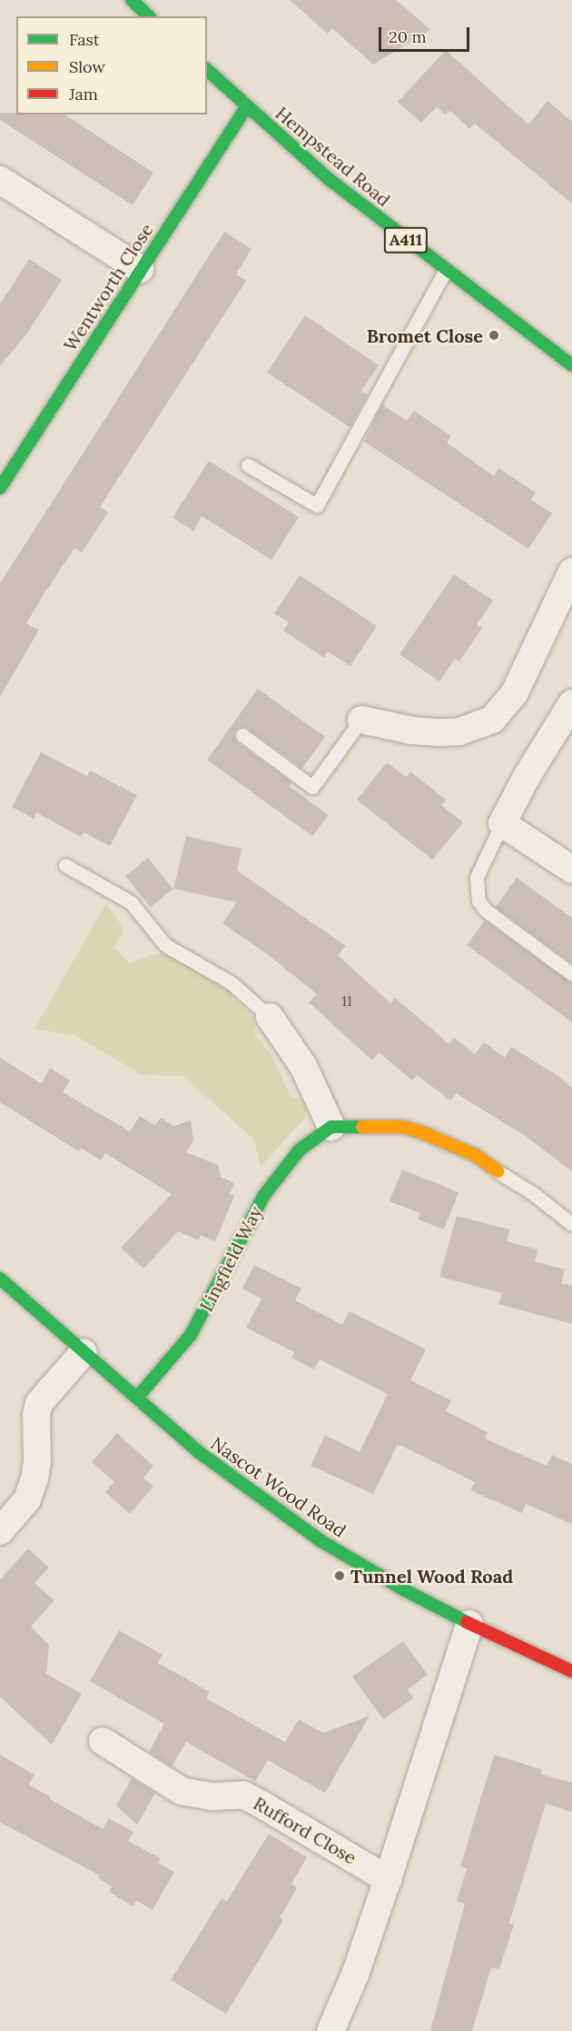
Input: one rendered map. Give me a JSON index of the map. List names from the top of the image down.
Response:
{
  "streets": {
    "street": [
      "Hempstead Road",
      "A411",
      "Wentworth Close",
      "Lingfield Way",
      "Nascot Wood Road",
      "Rufford Close"
    ]
  },
  "crossings": [
    ["Hempstead Road", "Wentworth Close"],
    ["Lingfield Way", "Nascot Wood Road"]
  ],
  "places": ["Bromet Close", "Tunnel Wood Road"],
  "house_numbers": ["11"],
  "legend": ["Fast", "Slow", "Jam"],
  "scale_bar": "20 m"
}
